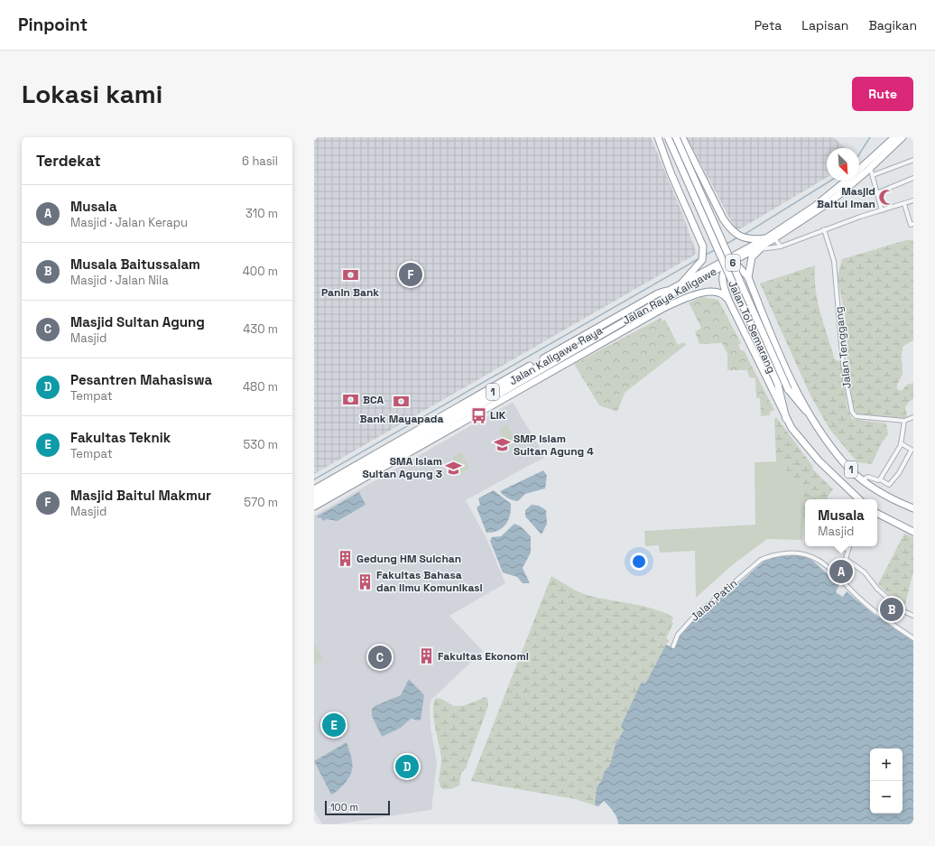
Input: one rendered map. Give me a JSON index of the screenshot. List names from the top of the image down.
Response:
{
  "streets": {
    "highway": [
      "6",
      "Jalan Raya Kaligawe",
      "Jalan Tol Semarang",
      "Jalan Kaligawe Raya",
      "1"
    ],
    "street": ["Jalan Tenggang", "Jalan Patin"]
  },
  "crossings": [
    ["Jalan Raya Kaligawe", "Jalan Kaligawe Raya"],
    ["Jalan Raya Kaligawe", "1"],
    ["Jalan Tol Semarang", "1"],
    ["Jalan Kaligawe Raya", "1"]
  ],
  "places": {
    "mosque": ["Masjid Baitul Iman"],
    "bank": ["Panin Bank", "BCA", "Bank Mayapada"],
    "bus stop": ["LIK"],
    "school or university": ["SMP Islam Sultan Agung 4", "SMA Islam Sultan Agung 3"],
    "building": ["Gedung HM Sulchan", "Fakultas Bahasa dan Ilmu Komunikasi", "Fakultas Ekonomi"]
  },
  "scale_bar": "100 m",
  "north": "bottom right",
  "page": {
    "header": "Pinpoint",
    "nav": ["Peta", "Lapisan", "Bagikan"],
    "buttons": "Rute",
    "title": "Lokasi kami",
    "heading": ["Terdekat", "6 hasil"],
    "list": [
      {
        "mark": "A",
        "name": "Musala",
        "note": "Masjid · Jalan Kerapu",
        "value": "310 m"
      },
      {
        "mark": "B",
        "name": "Musala Baitussalam",
        "note": "Masjid · Jalan Nila",
        "value": "400 m"
      },
      {
        "mark": "C",
        "name": "Masjid Sultan Agung",
        "note": "Masjid",
        "value": "430 m"
      },
      {
        "mark": "D",
        "name": "Pesantren Mahasiswa",
        "note": "Tempat",
        "value": "480 m"
      },
      {
        "mark": "E",
        "name": "Fakultas Teknik",
        "note": "Tempat",
        "value": "530 m"
      },
      {
        "mark": "F",
        "name": "Masjid Baitul Makmur",
        "note": "Masjid",
        "value": "570 m"
      }
    ],
    "pins": [
      "F",
      "A",
      "B",
      "C",
      "E",
      "D"
    ],
    "popup": ["Musala", "Masjid"],
    "map_buttons": ["+", "−"],
    "scale": "100 m"
  }
}
